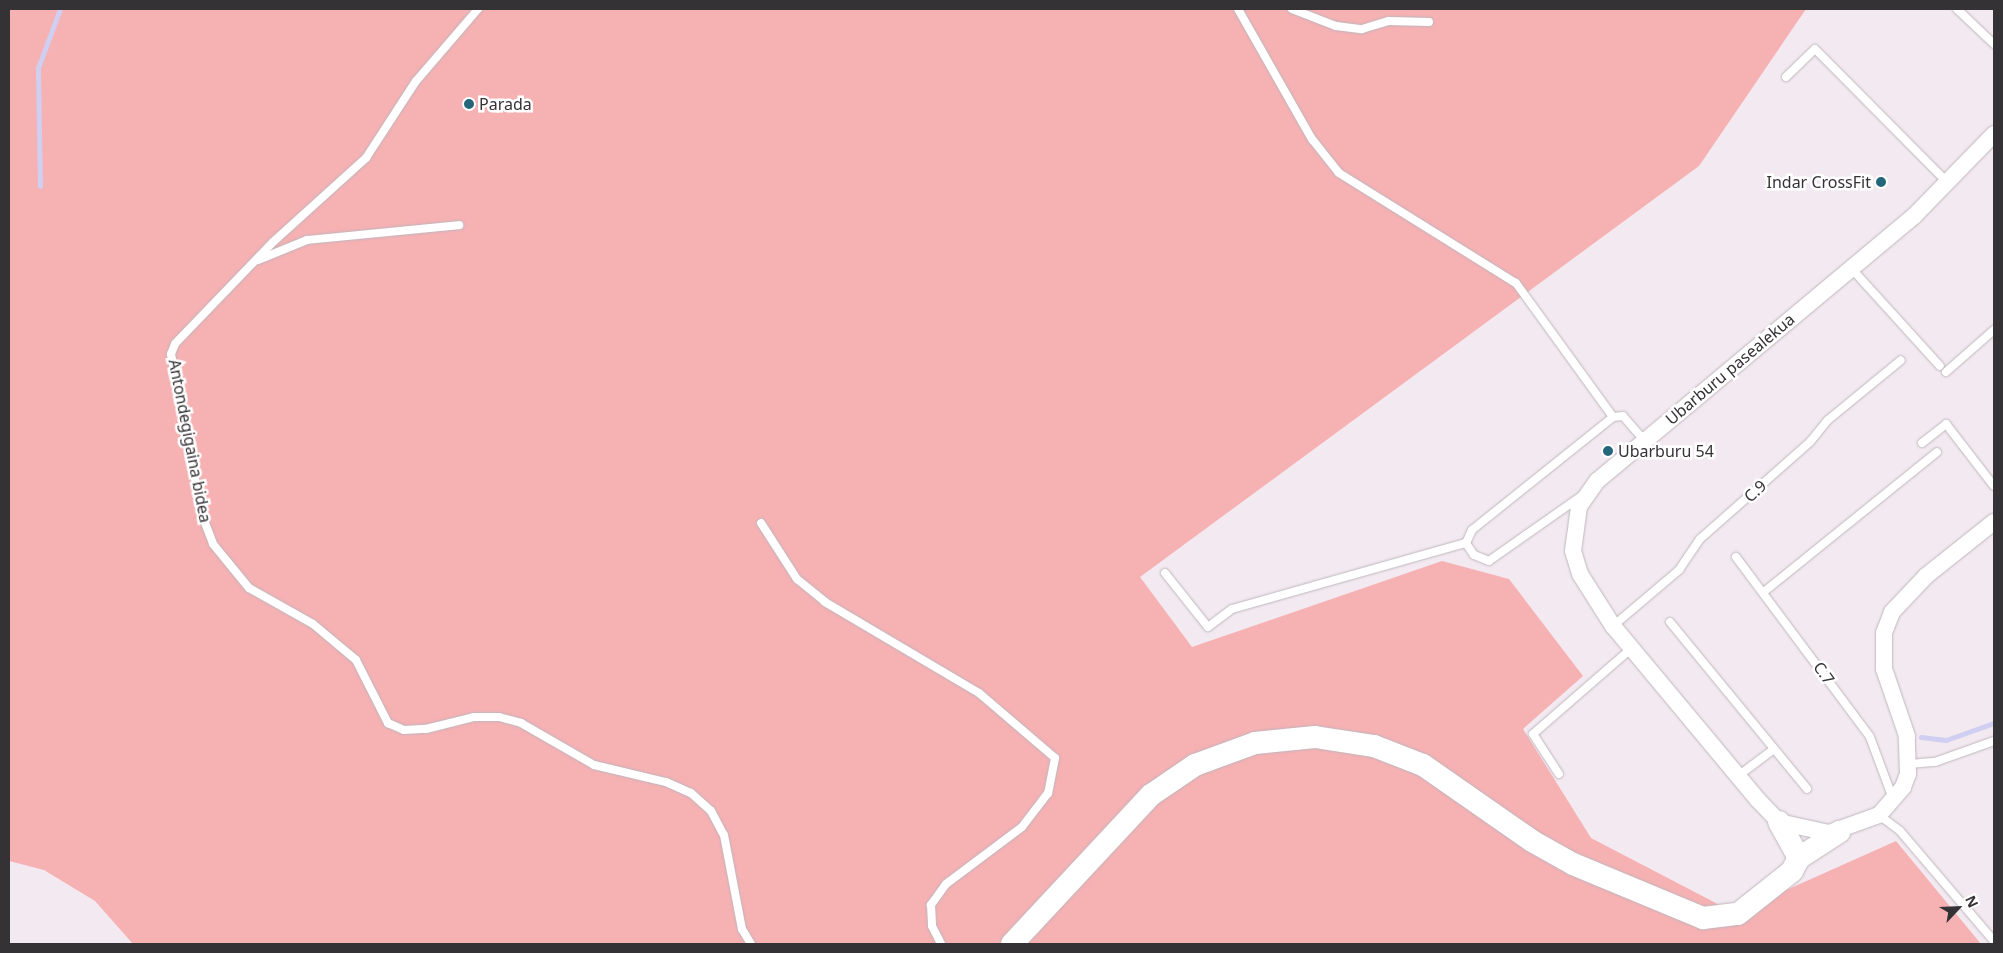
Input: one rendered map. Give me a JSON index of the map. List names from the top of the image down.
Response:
{
  "streets": {
    "main road": ["Ubarburu pasealekua"],
    "lane": ["Antondegigaina bidea", "C.9", "C.7"]
  },
  "crossings": [
    ["Ubarburu pasealekua", "C.9"],
    ["Ubarburu pasealekua", "C.7"]
  ],
  "places": ["Parada", "Indar CrossFit", "Ubarburu 54"],
  "north": "top right"
}
